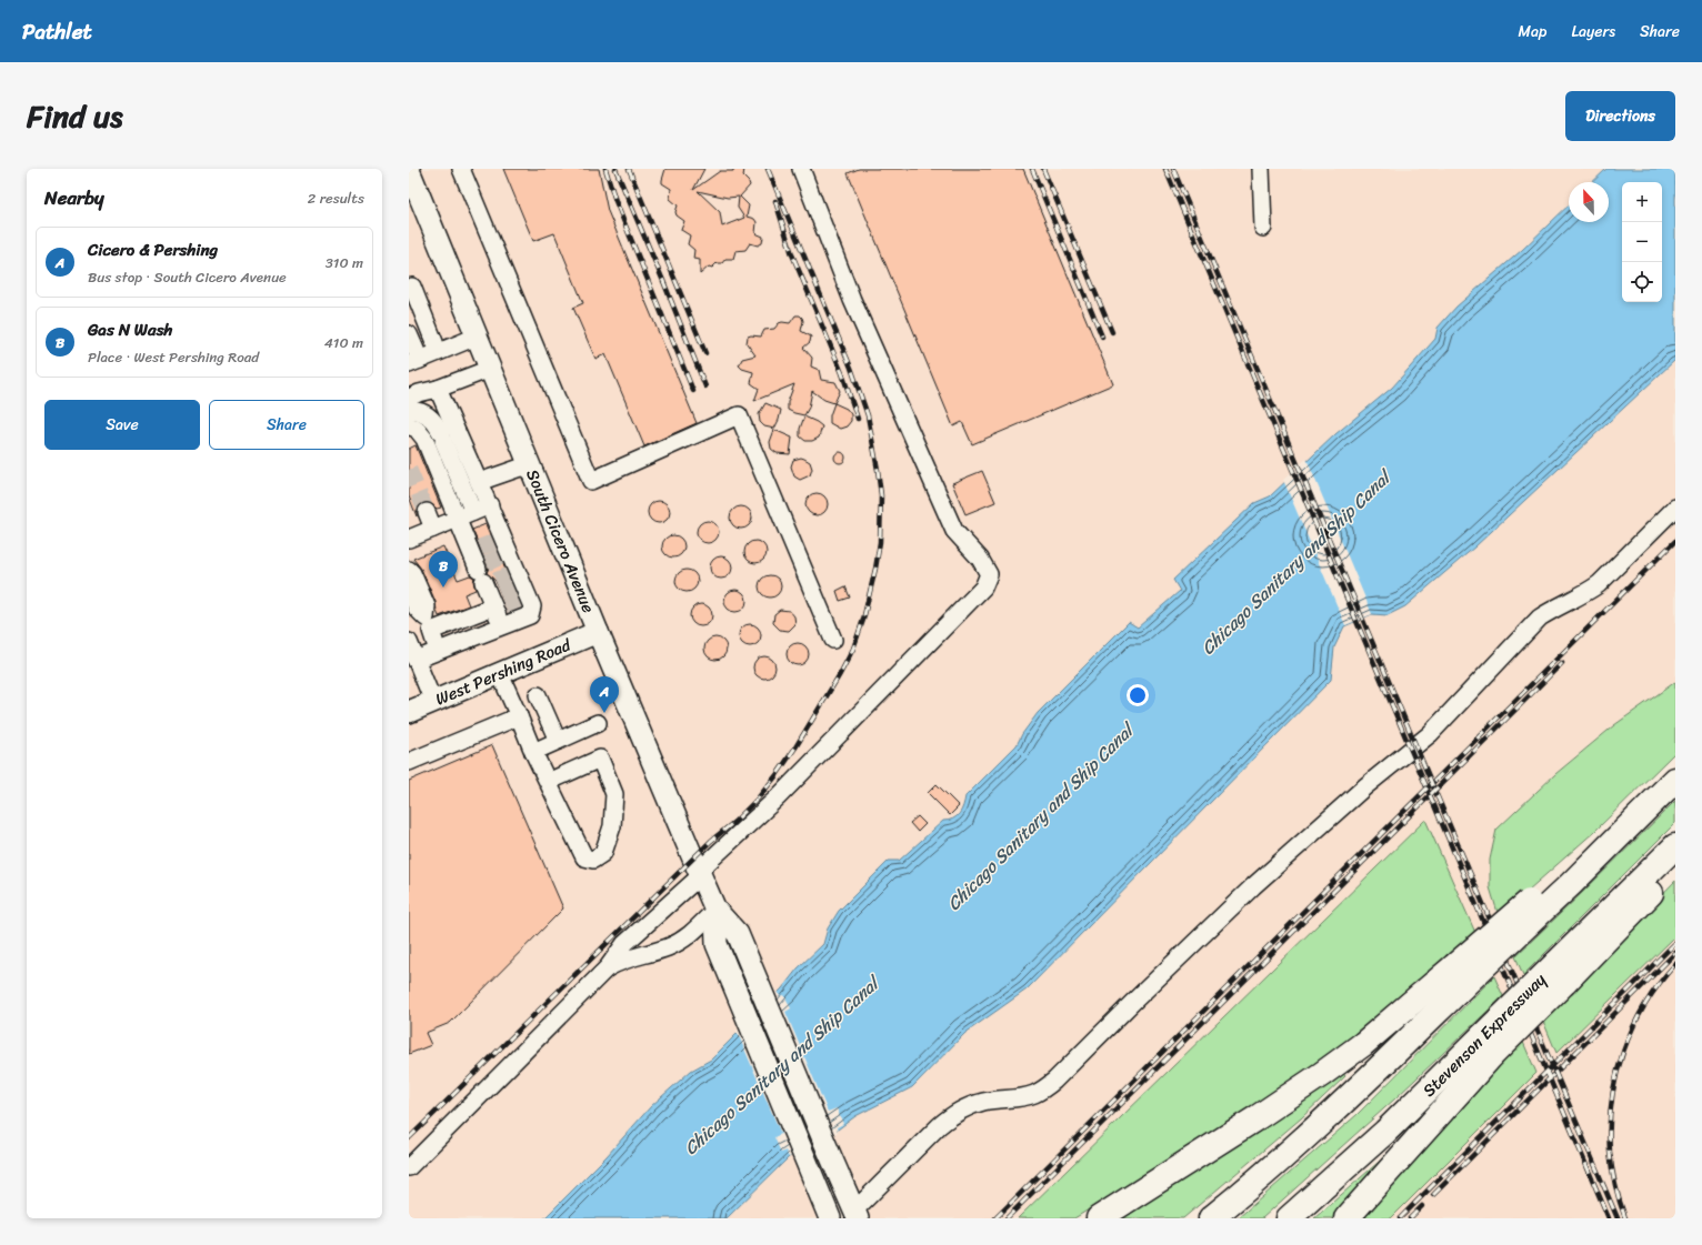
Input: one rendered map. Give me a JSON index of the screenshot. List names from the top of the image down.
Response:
{
  "streets": {
    "highway": ["Stevenson Expressway"],
    "main road": ["South Cicero Avenue", "West Pershing Road"]
  },
  "crossings": [
    ["South Cicero Avenue", "West Pershing Road"]
  ],
  "water": ["Chicago Sanitary and Ship Canal"],
  "north": "top",
  "page": {
    "header": "Pathlet",
    "nav": ["Map", "Layers", "Share"],
    "title": "Find us",
    "buttons": [
      "Directions",
      ["Save", "Share"]
    ],
    "heading": ["Nearby", "2 results"],
    "map_buttons": ["+", "−"],
    "list": [
      {
        "mark": "A",
        "name": "Cicero & Pershing",
        "note": "Bus stop · South Cicero Avenue",
        "value": "310 m"
      },
      {
        "mark": "B",
        "name": "Gas N Wash",
        "note": "Place · West Pershing Road",
        "value": "410 m"
      }
    ],
    "pins": ["B", "A"]
  }
}
